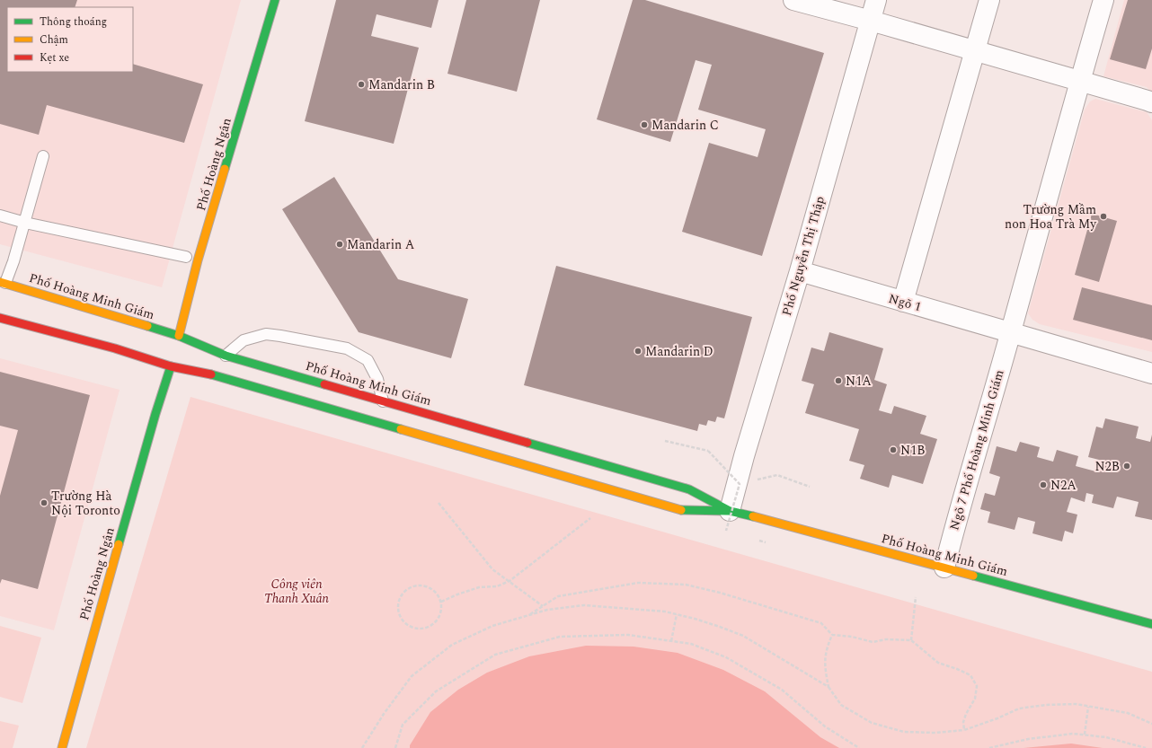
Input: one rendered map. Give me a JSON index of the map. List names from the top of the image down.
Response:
{
  "streets": {
    "street": [
      "Phố Hoàng Ngân",
      "Phố Nguyễn Thị Thập",
      "Phố Hoàng Minh Giám",
      "Ngõ 1",
      "Ngõ 7 Phố Hoàng Minh Giám"
    ]
  },
  "crossings": [
    ["Phố Hoàng Ngân", "Phố Hoàng Minh Giám"],
    ["Phố Nguyễn Thị Thập", "Phố Hoàng Minh Giám"],
    ["Phố Nguyễn Thị Thập", "Ngõ 1"],
    ["Phố Hoàng Minh Giám", "Ngõ 7 Phố Hoàng Minh Giám"],
    ["Ngõ 1", "Ngõ 7 Phố Hoàng Minh Giám"]
  ],
  "parks": ["Công viên Thanh Xuân"],
  "places": [
    "Mandarin B",
    "Mandarin C",
    "Trường Mầm non Hoa Trà My",
    "Mandarin A",
    "Mandarin D",
    "N1A",
    "N1B",
    "N2B",
    "N2A",
    "Trường Hà Nội Toronto"
  ],
  "legend": ["Thông thoáng", "Chậm", "Kẹt xe"]
}
